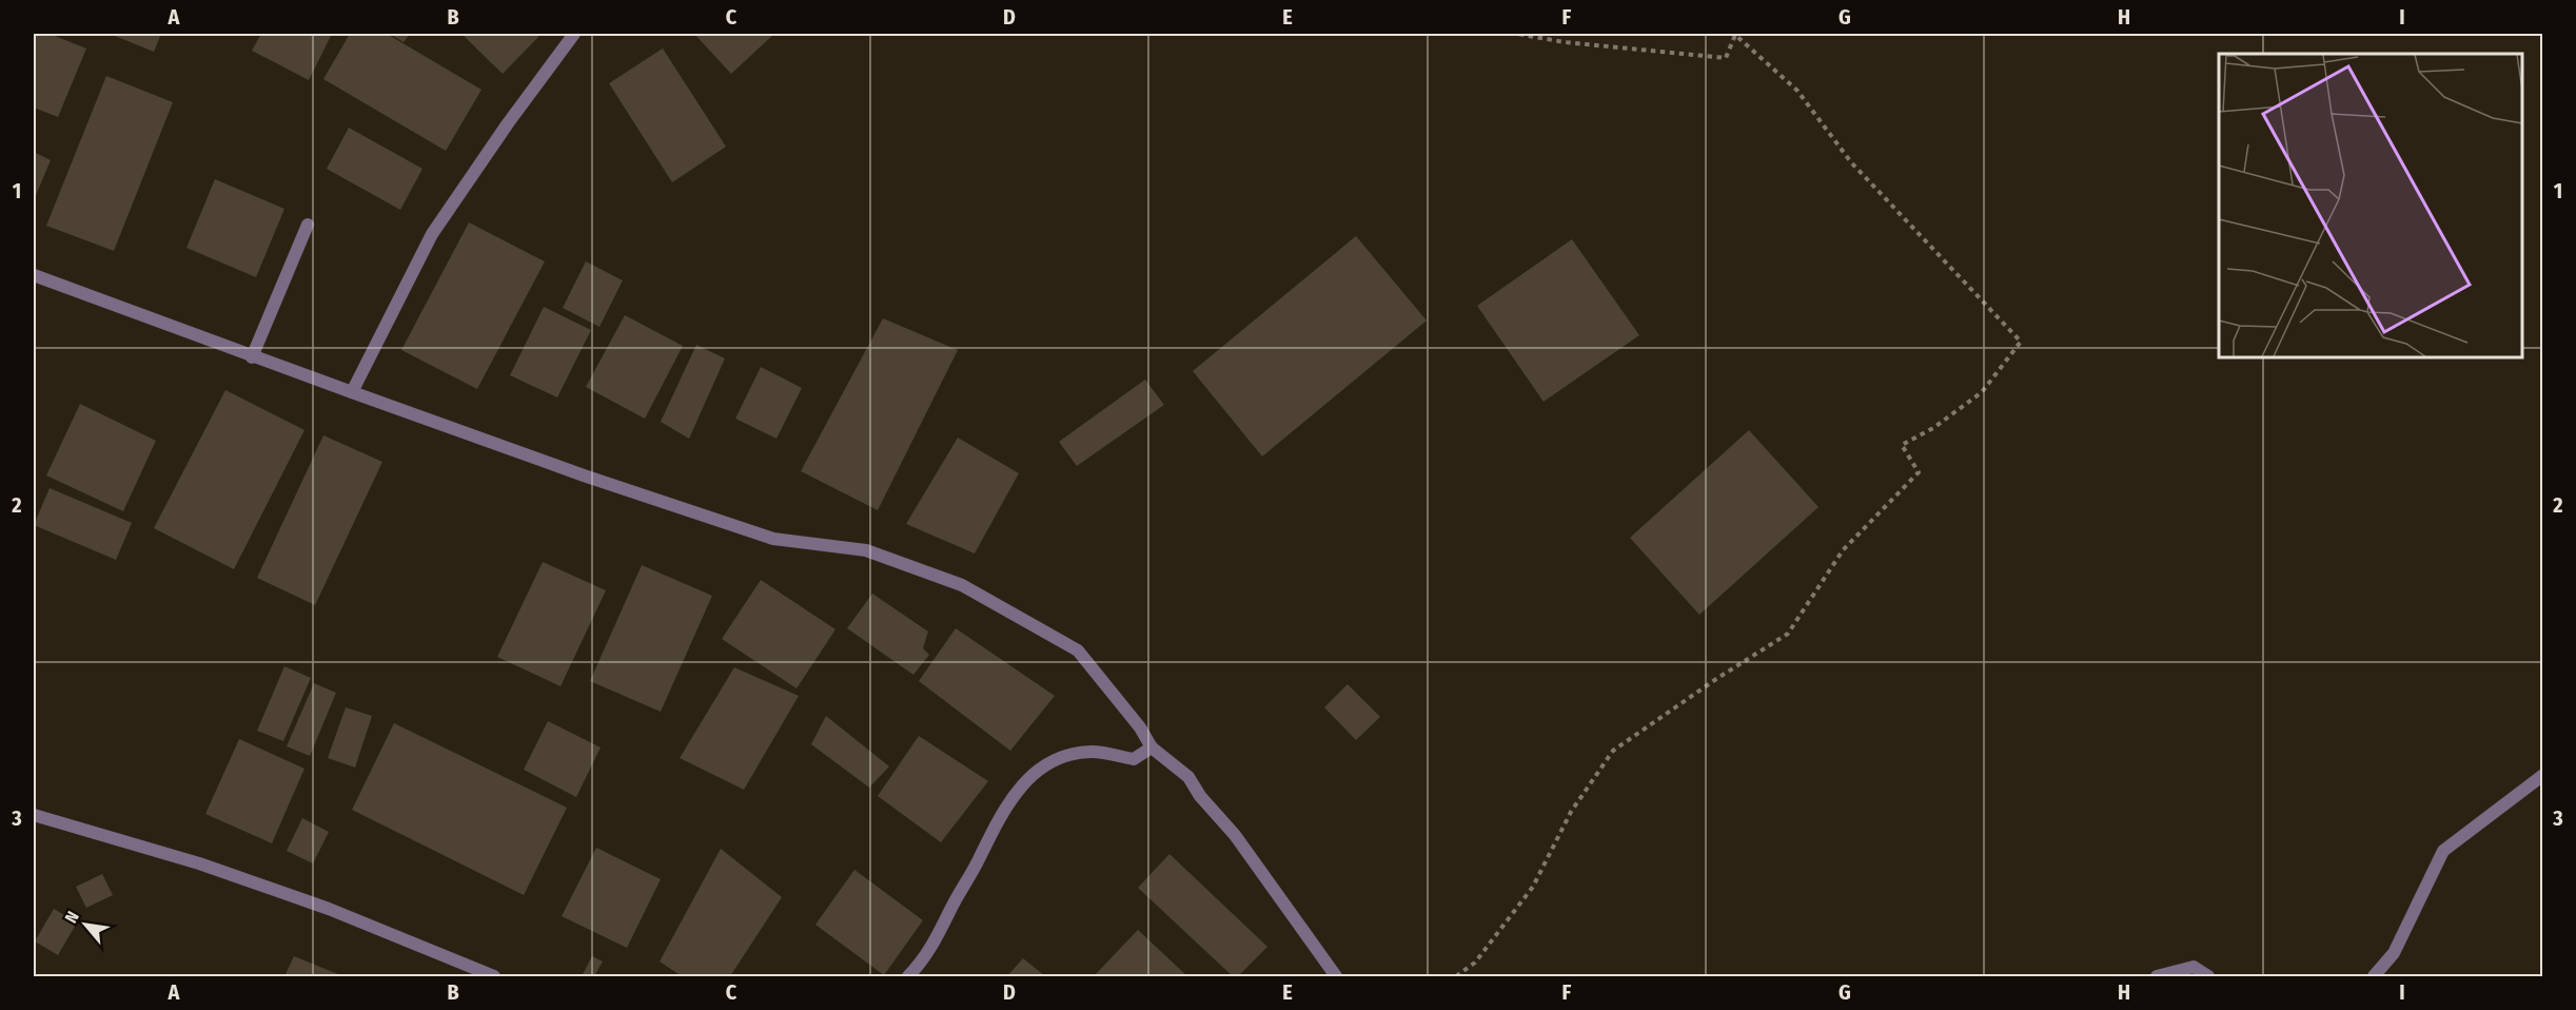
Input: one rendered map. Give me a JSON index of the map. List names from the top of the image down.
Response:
{
  "north": "top left",
  "grid": {
    "columns": [
      "A",
      "B",
      "C",
      "D",
      "E",
      "F",
      "G",
      "H",
      "I"
    ],
    "rows": ["1", "2", "3"]
  }
}
